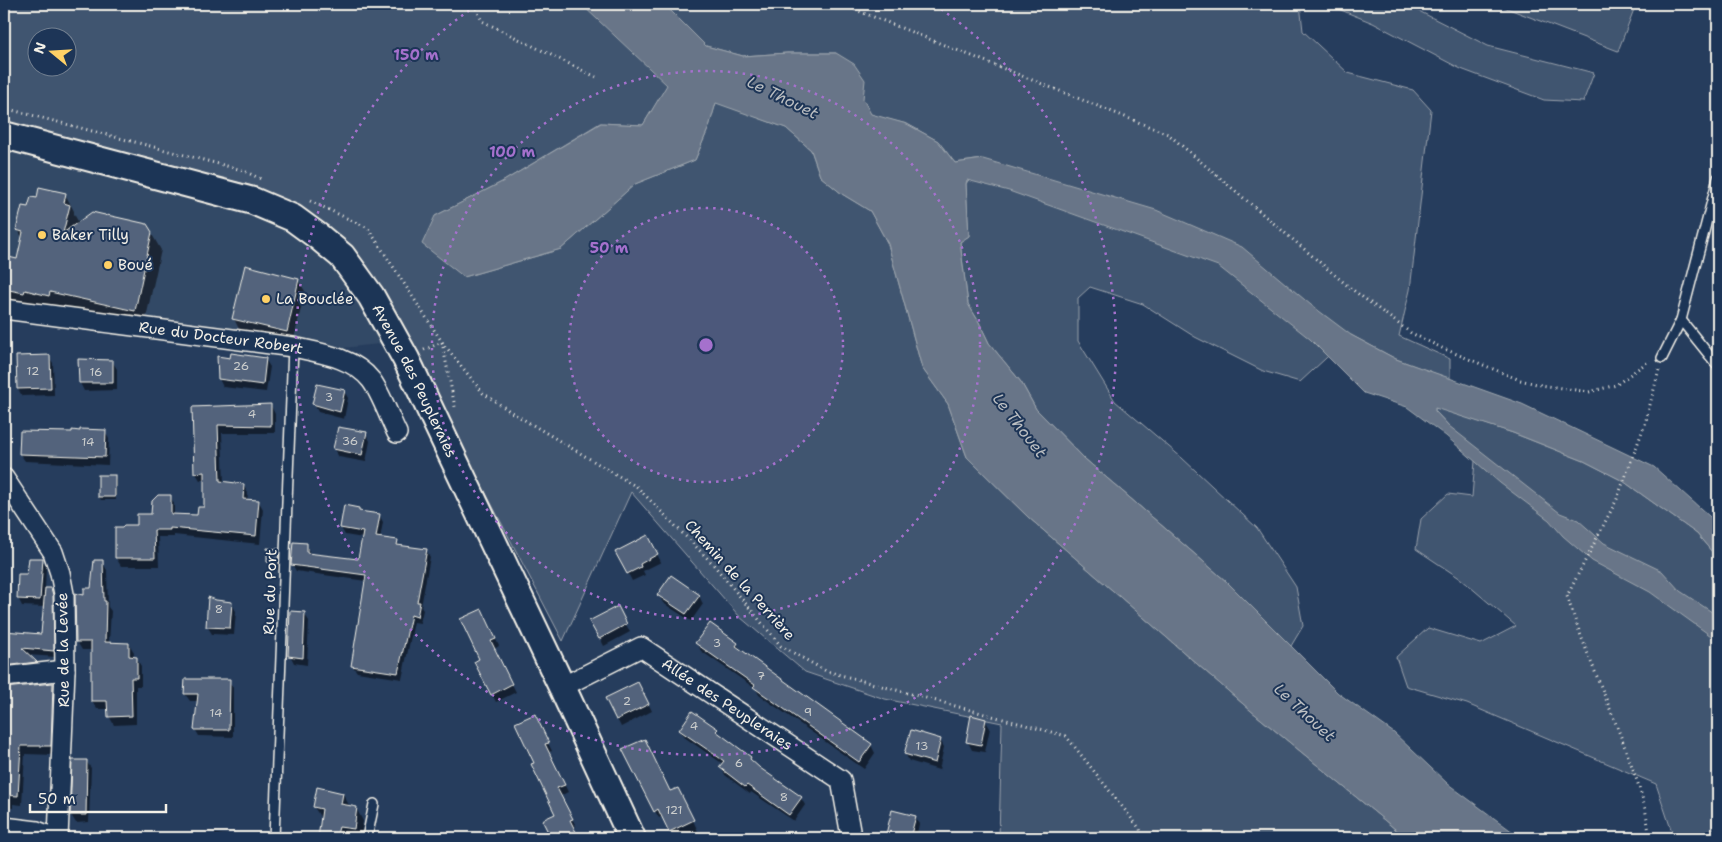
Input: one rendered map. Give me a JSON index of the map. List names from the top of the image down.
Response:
{
  "streets": {
    "street": [
      "Rue du Docteur Robert",
      "Avenue des Peupleraies",
      "Rue de la Levée",
      "Allée des Peupleraies"
    ],
    "lane": ["Rue du Port"],
    "path": ["Chemin de la Perrière"]
  },
  "crossings": [
    ["Rue du Docteur Robert", "Rue du Port"],
    ["Avenue des Peupleraies", "Allée des Peupleraies"]
  ],
  "water": ["Le Thouet"],
  "places": ["Baker Tilly", "Boué", "La Bouclée"],
  "house_numbers": [
    "26",
    "12",
    "16",
    "3",
    "4",
    "36",
    "14",
    "8",
    "3",
    "7",
    "2",
    "9",
    "14",
    "4",
    "13",
    "6",
    "8",
    "121"
  ],
  "scale_bar": "50 m",
  "north": "left",
  "rings": ["150 m", "100 m", "50 m"]
}
